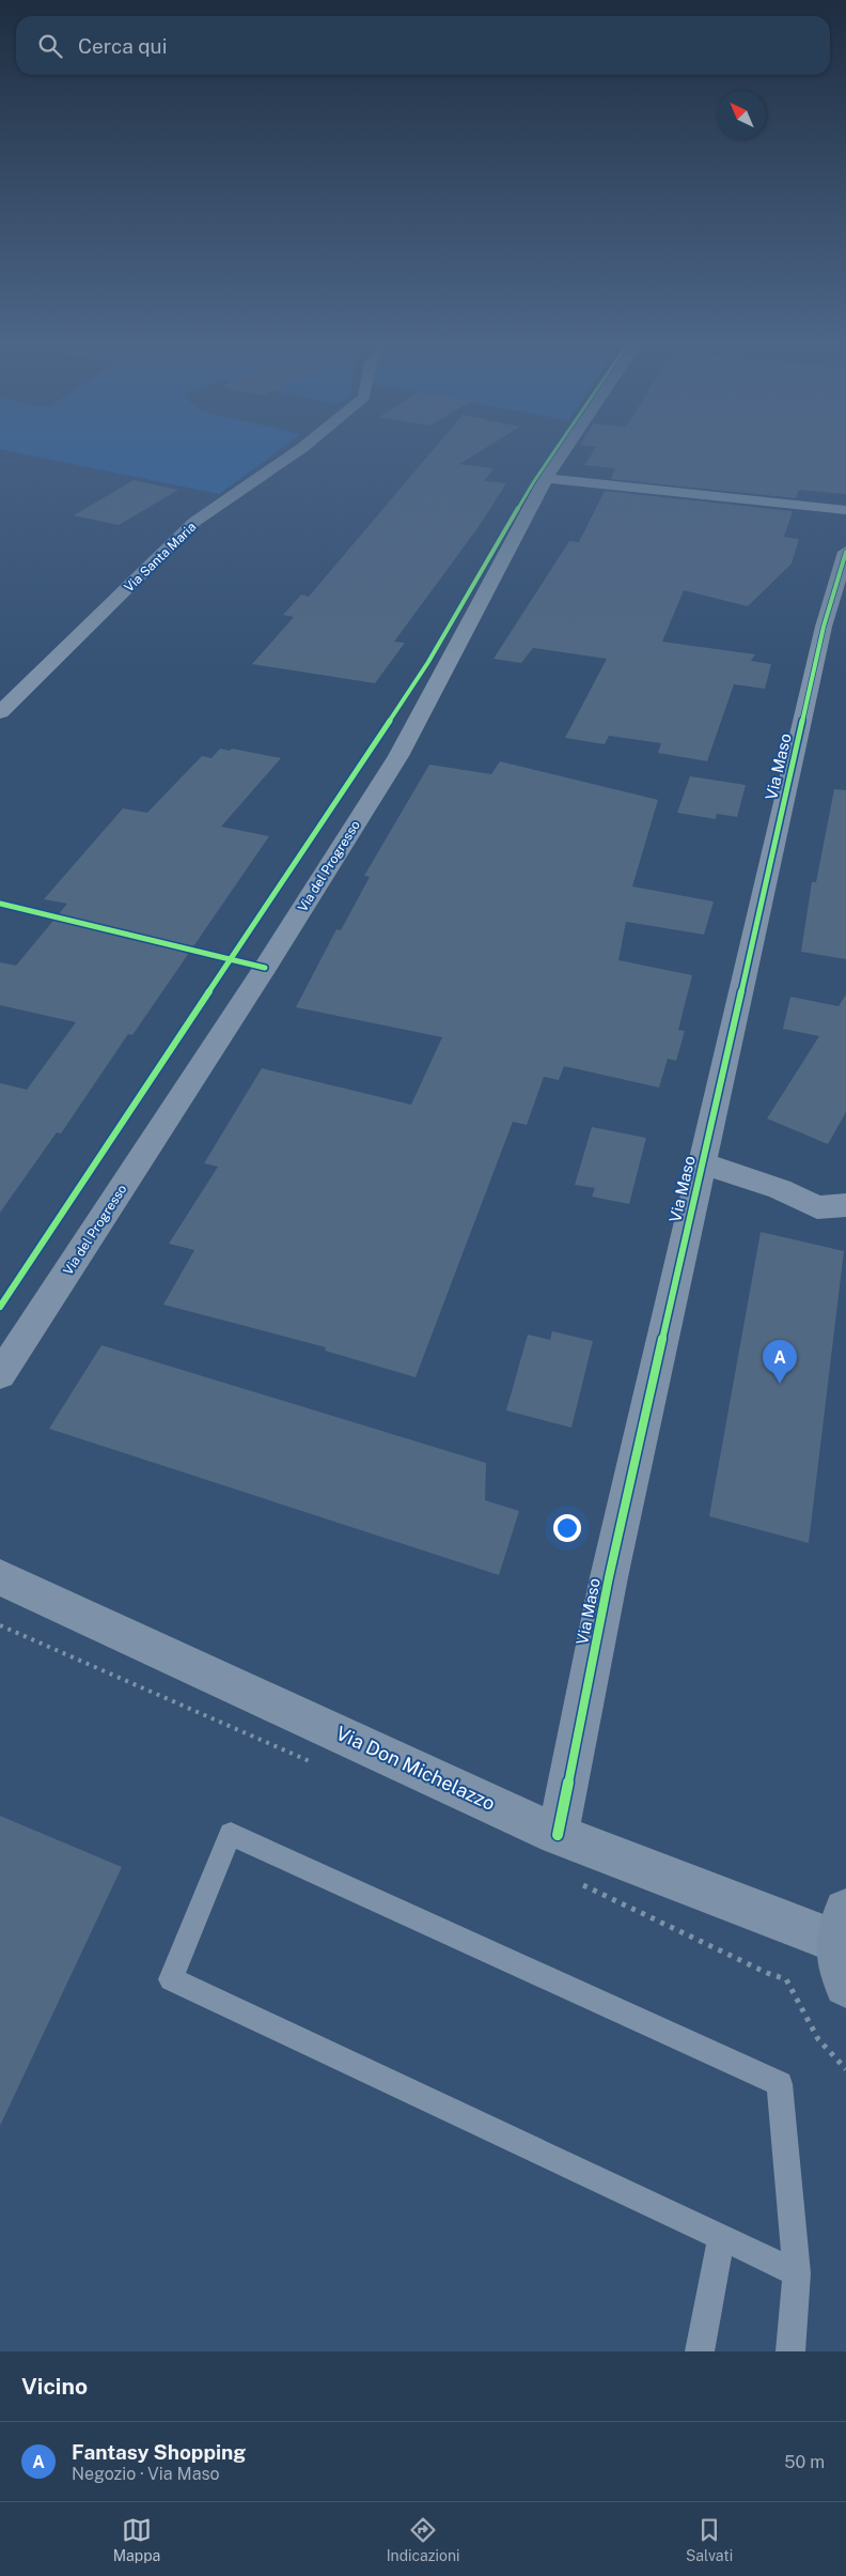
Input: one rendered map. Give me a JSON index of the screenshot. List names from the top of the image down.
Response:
{
  "streets": {
    "street": [
      "Via Santa Maria",
      "Via Maso",
      "Via del Progresso",
      "Via Don Michelazzo"
    ]
  },
  "crossings": [
    ["Via Maso", "Via Don Michelazzo"]
  ],
  "north": "top left",
  "page": {
    "search": "Cerca qui",
    "pins": "A",
    "heading": "Vicino",
    "list": [
      {
        "mark": "A",
        "name": "Fantasy Shopping",
        "note": "Negozio · Via Maso",
        "value": "50 m"
      }
    ],
    "nav": ["Mappa", "Indicazioni", "Salvati"]
  }
}
